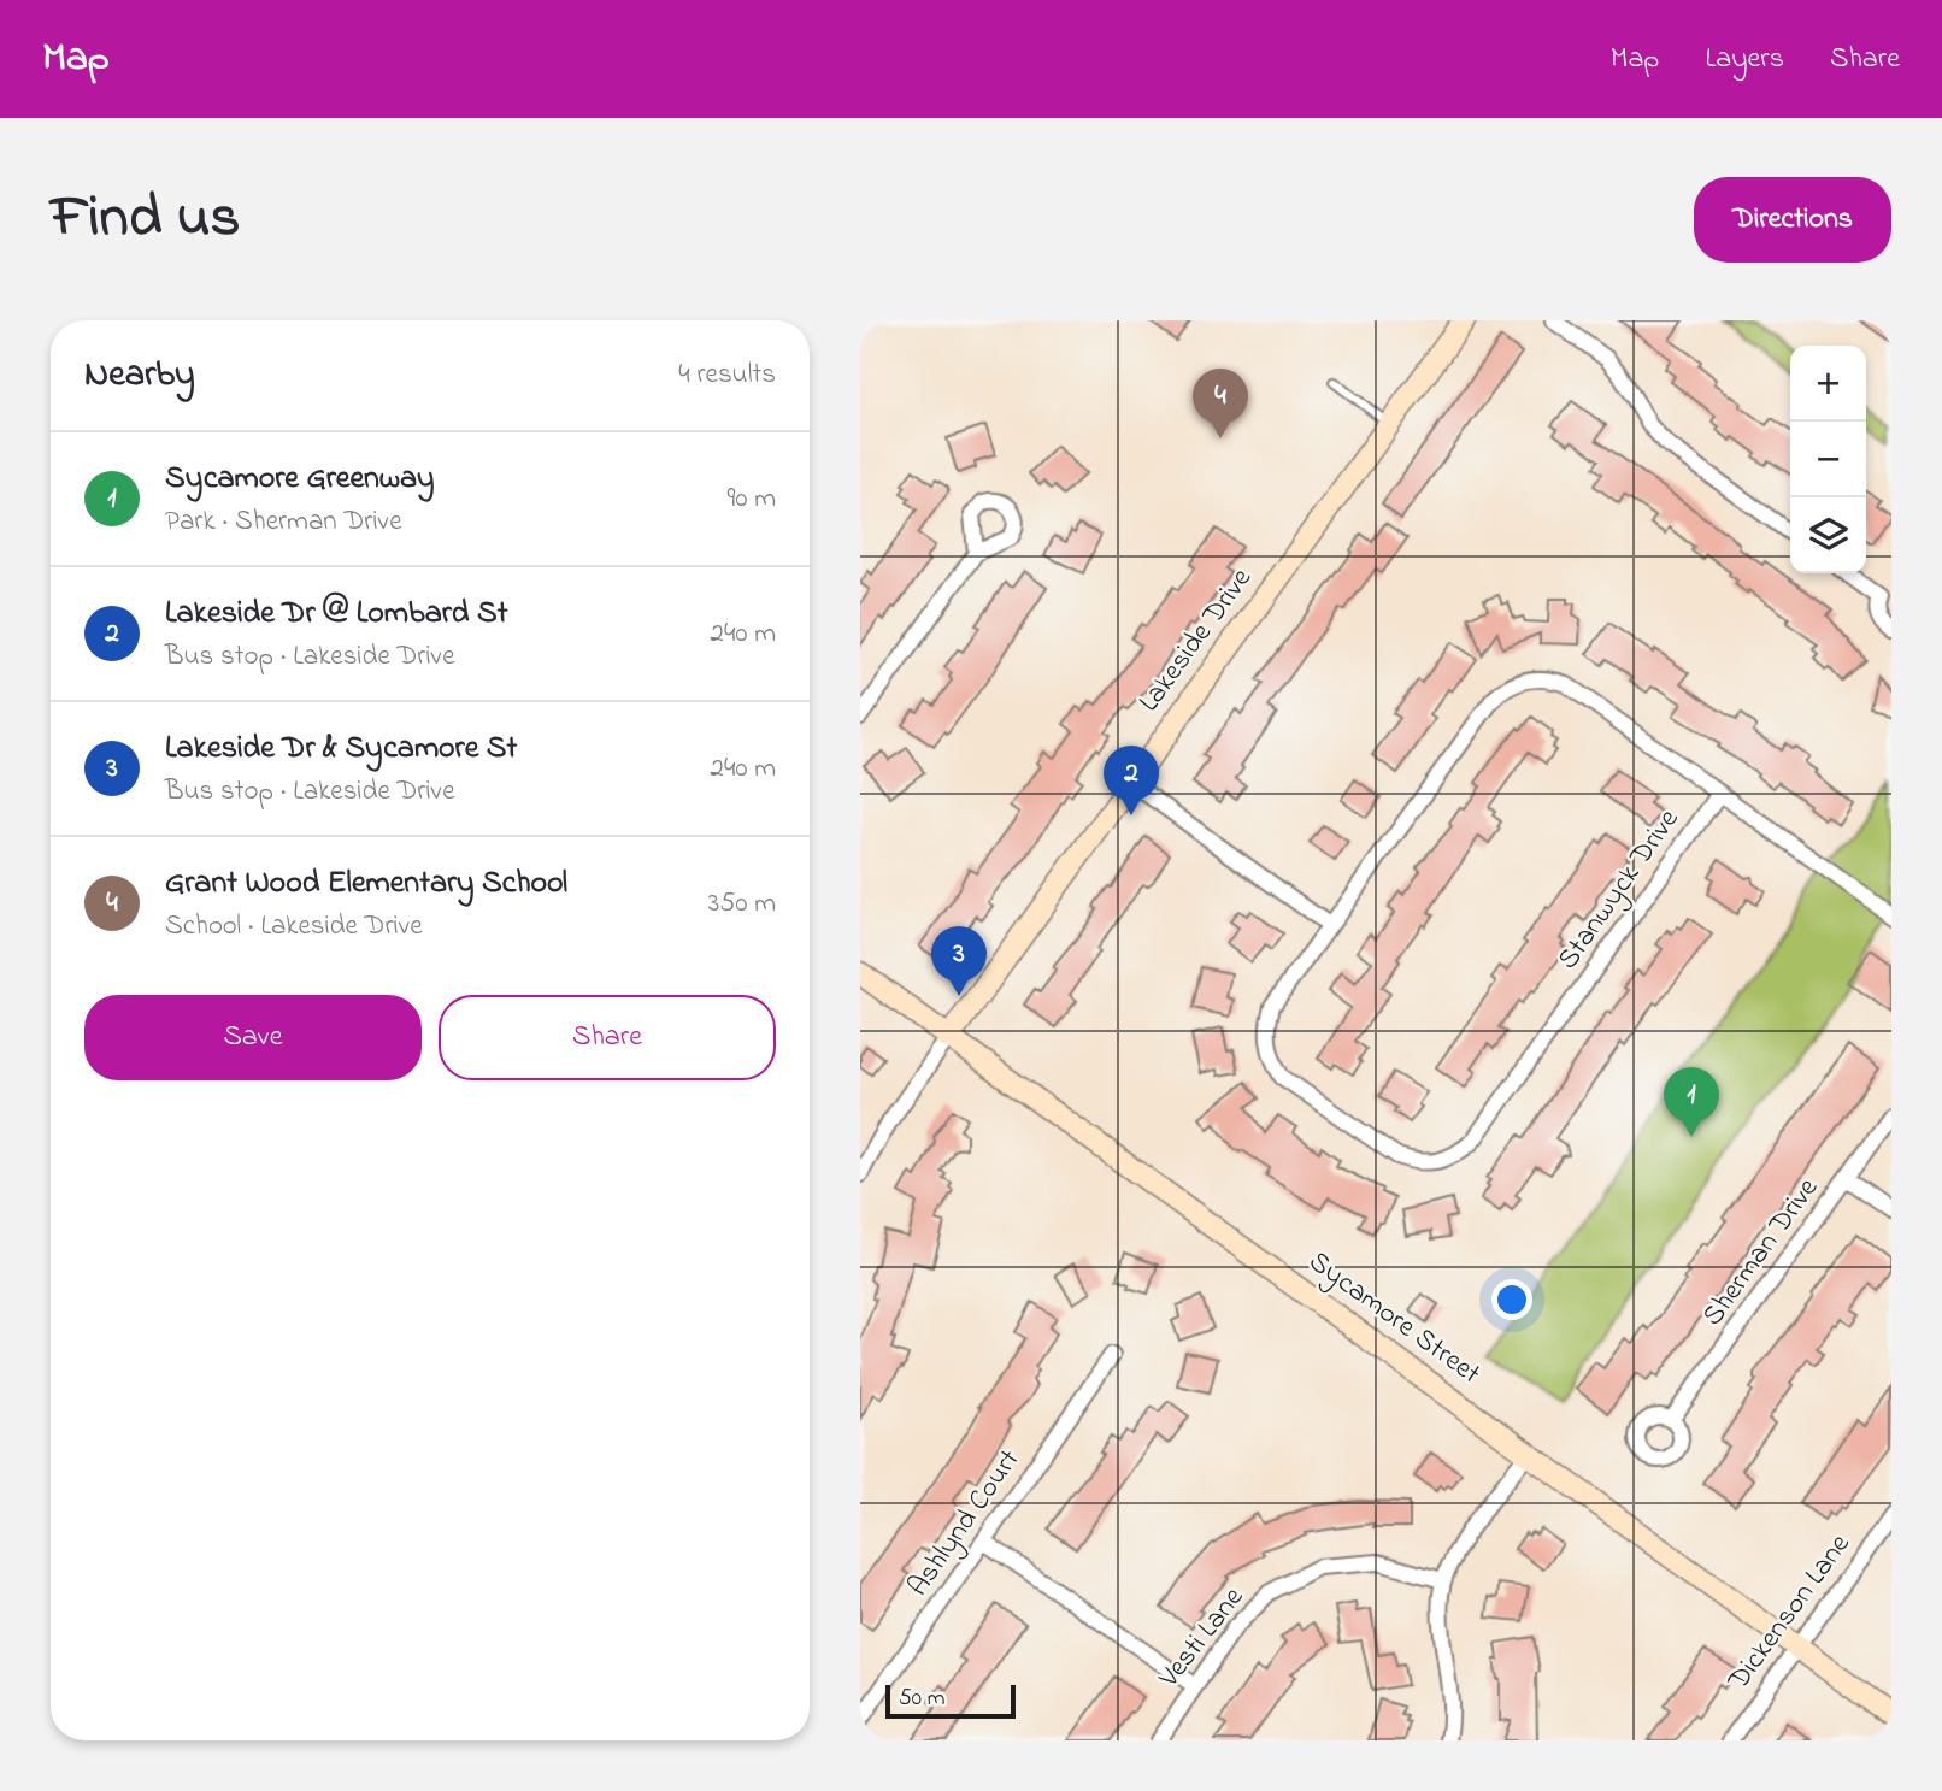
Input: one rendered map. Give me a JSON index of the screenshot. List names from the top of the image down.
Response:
{
  "streets": {
    "street": [
      "Lakeside Drive",
      "Stanwyck Drive",
      "Sherman Drive",
      "Sycamore Street",
      "Ashlynd Court",
      "Dickenson Lane",
      "Vesti Lane"
    ]
  },
  "crossings": [
    ["Lakeside Drive", "Sycamore Street"],
    ["Sycamore Street", "Dickenson Lane"]
  ],
  "scale_bar": "50 m",
  "page": {
    "header": "Map",
    "nav": ["Map", "Layers", "Share"],
    "title": "Find us",
    "buttons": [
      "Directions",
      ["Save", "Share"]
    ],
    "heading": ["Nearby", "4 results"],
    "map_buttons": ["+", "−"],
    "pins": [
      "4",
      "2",
      "3",
      "1"
    ],
    "list": [
      {
        "mark": "1",
        "name": "Sycamore Greenway",
        "note": "Park · Sherman Drive",
        "value": "90 m"
      },
      {
        "mark": "2",
        "name": "Lakeside Dr @ Lombard St",
        "note": "Bus stop · Lakeside Drive",
        "value": "240 m"
      },
      {
        "mark": "3",
        "name": "Lakeside Dr & Sycamore St",
        "note": "Bus stop · Lakeside Drive",
        "value": "240 m"
      },
      {
        "mark": "4",
        "name": "Grant Wood Elementary School",
        "note": "School · Lakeside Drive",
        "value": "350 m"
      }
    ],
    "scale": "50 m"
  }
}
